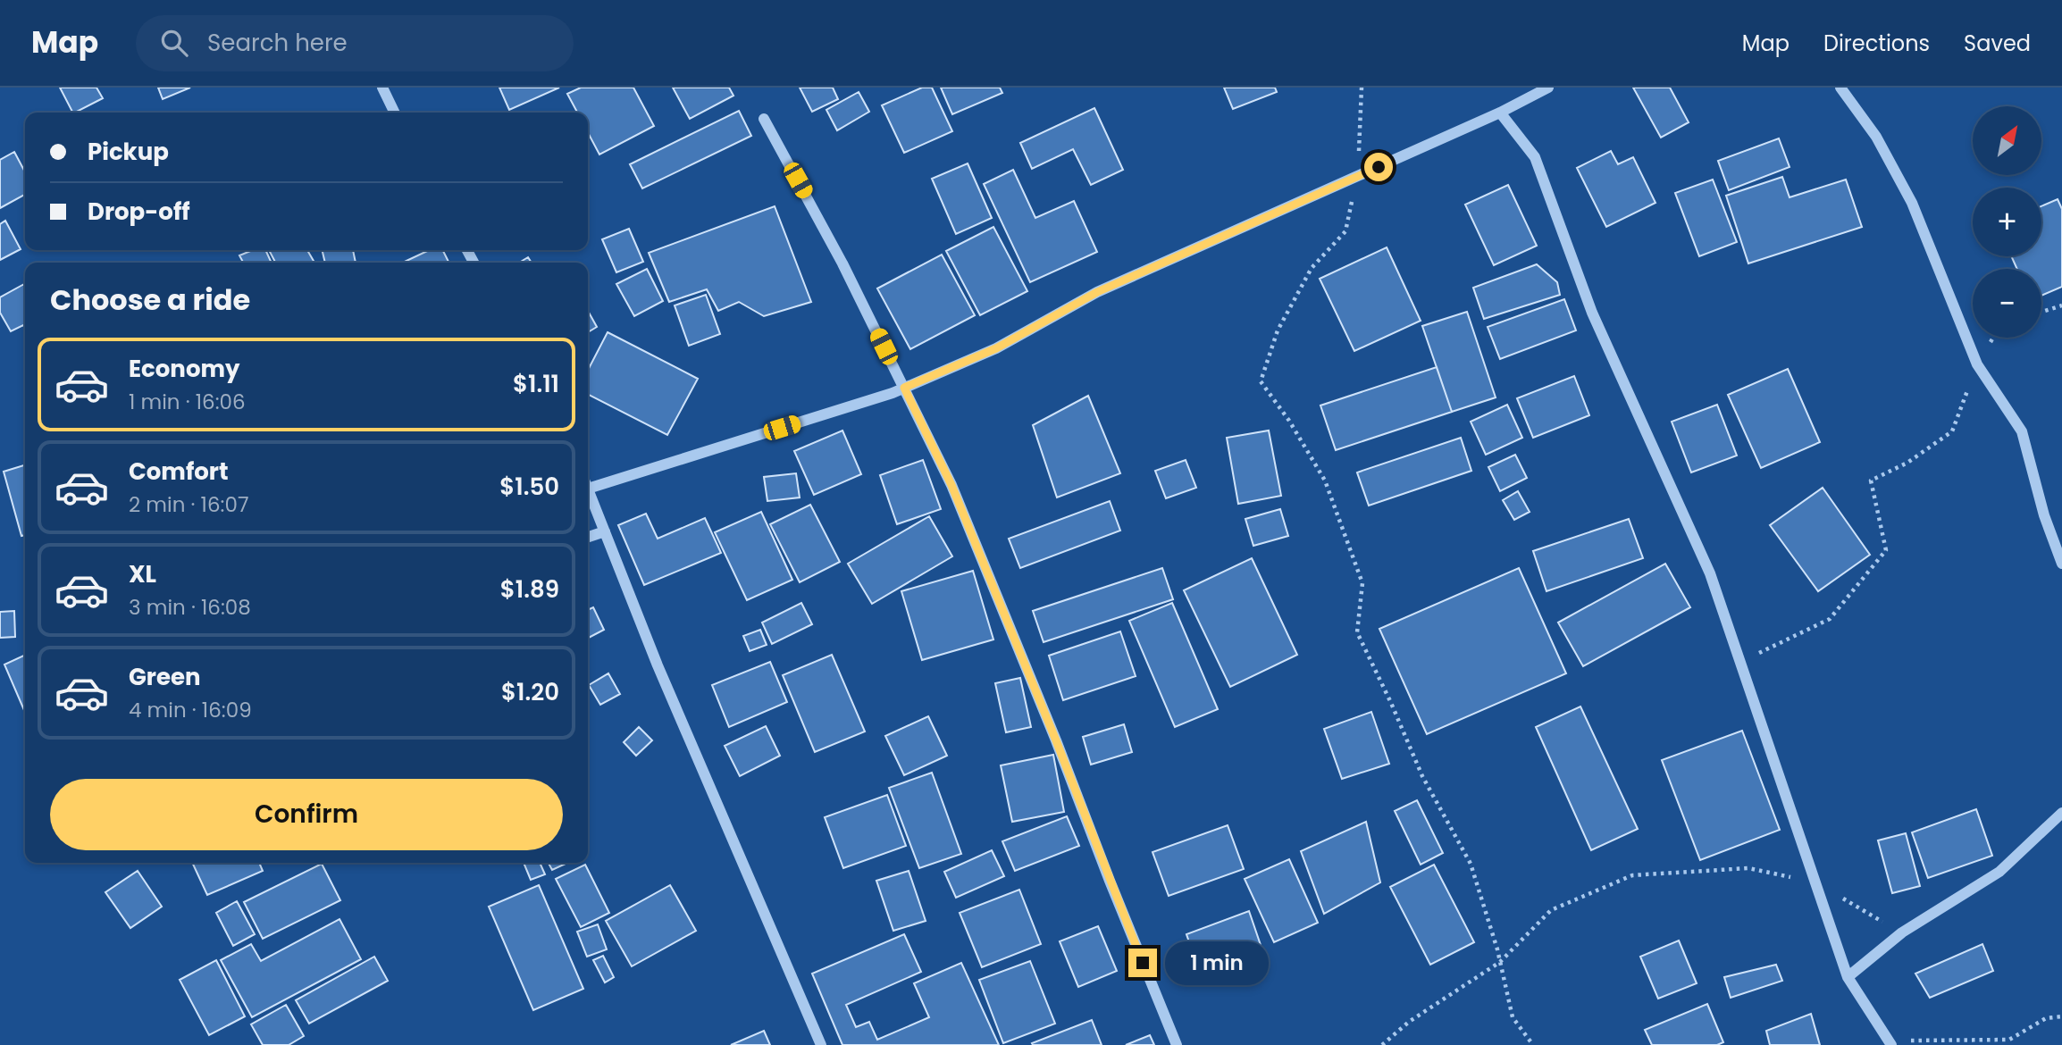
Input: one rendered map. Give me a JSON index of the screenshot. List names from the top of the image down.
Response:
{
  "north": "top right",
  "page": {
    "header": "Map",
    "search": "Search here",
    "nav": ["Map", "Directions", "Saved"],
    "map_buttons": ["+", "−"],
    "banner": ["Pickup", "Drop-off"],
    "heading": "Choose a ride",
    "list": [
      {
        "name": "Economy",
        "note": "1 min · 16:06",
        "value": "$1.11"
      },
      {
        "name": "Comfort",
        "note": "2 min · 16:07",
        "value": "$1.50"
      },
      {
        "name": "XL",
        "note": "3 min · 16:08",
        "value": "$1.89"
      },
      {
        "name": "Green",
        "note": "4 min · 16:09",
        "value": "$1.20"
      }
    ],
    "buttons": "Confirm",
    "bubble": "1 min"
  }
}
